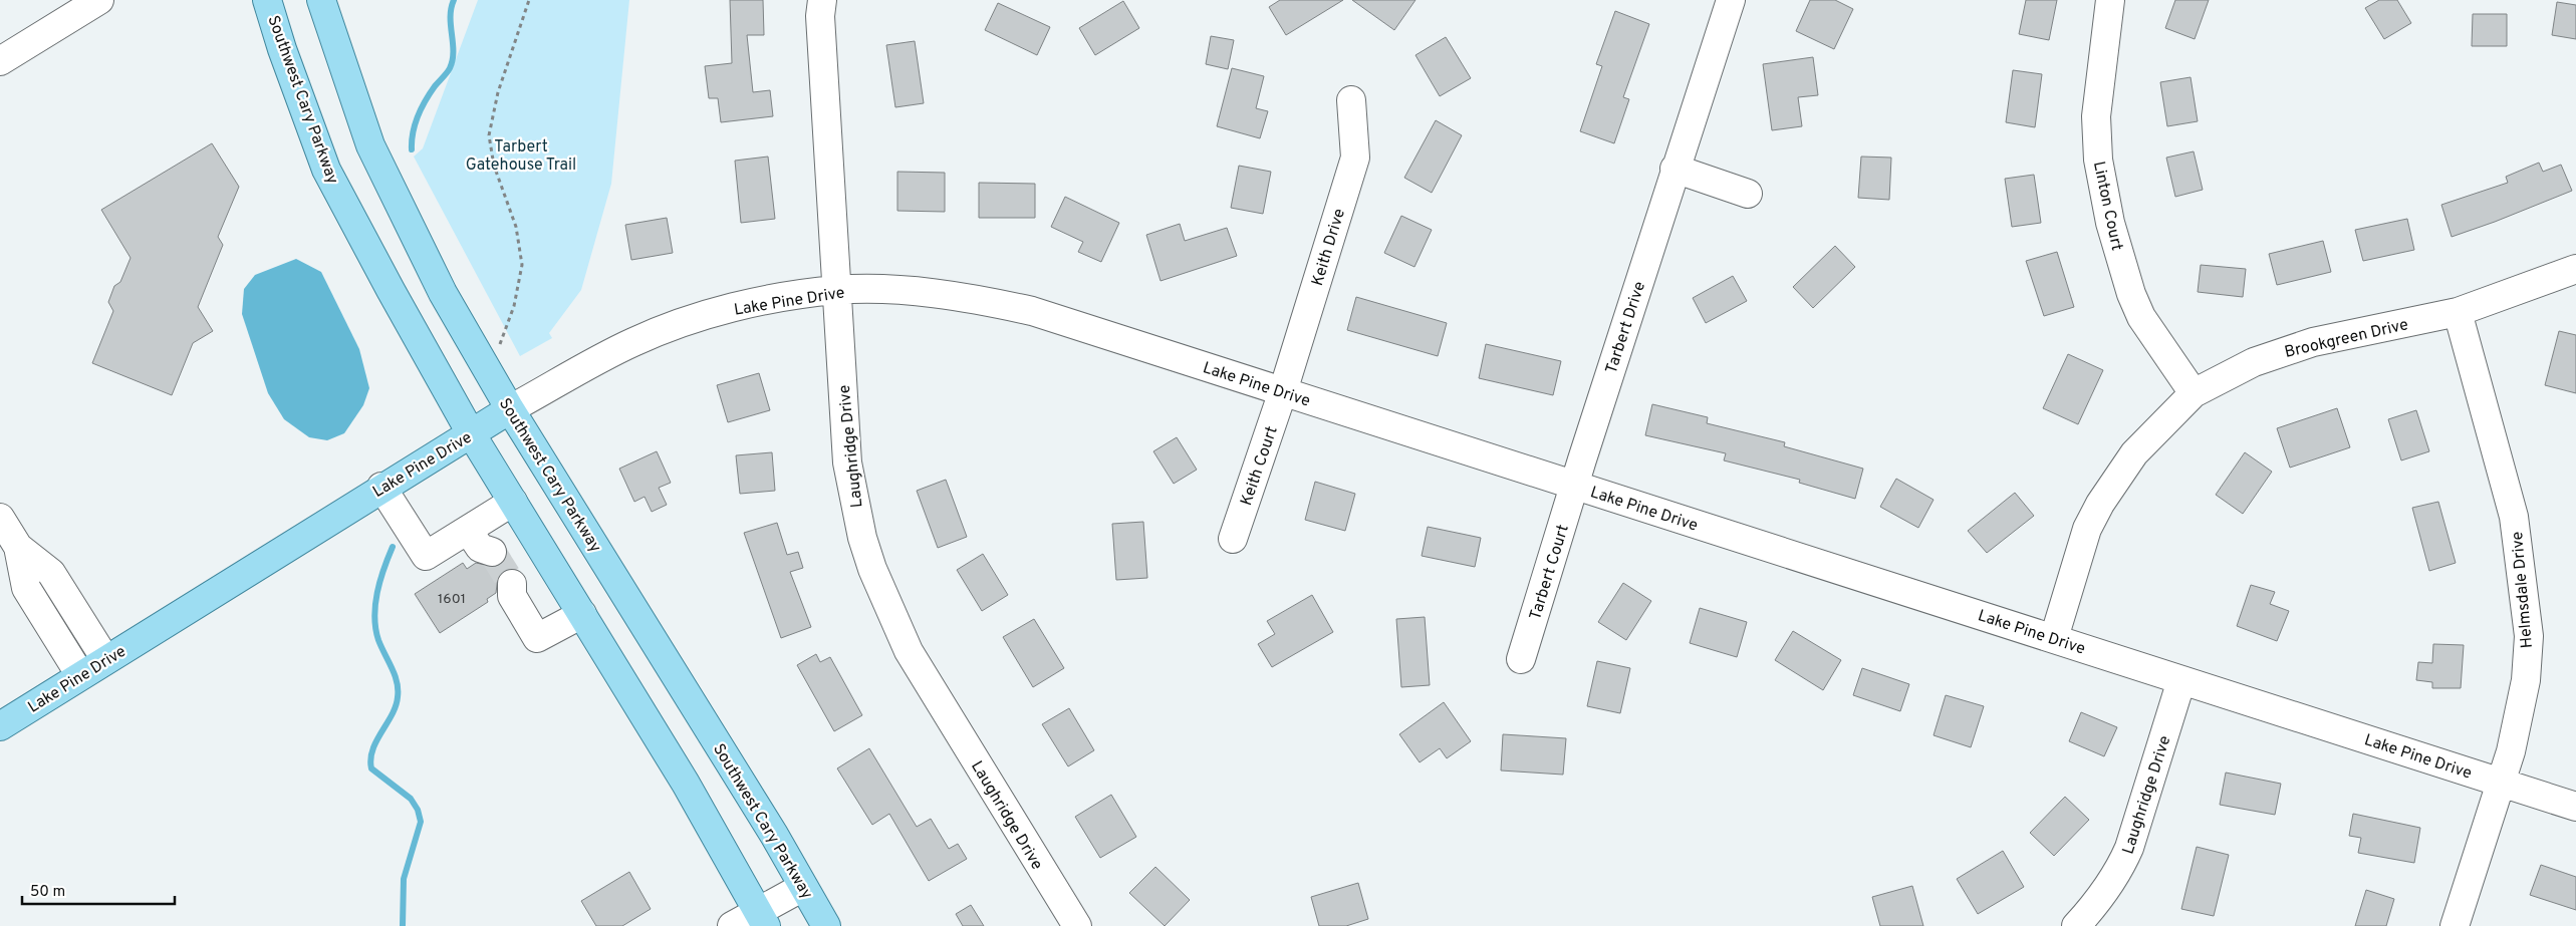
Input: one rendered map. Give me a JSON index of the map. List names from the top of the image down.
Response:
{
  "streets": {
    "main road": ["Southwest Cary Parkway", "Lake Pine Drive"],
    "street": [
      "Linton Court",
      "Keith Drive",
      "Tarbert Drive",
      "Brookgreen Drive",
      "Laughridge Drive",
      "Keith Court",
      "Tarbert Court",
      "Helmsdale Drive"
    ]
  },
  "crossings": [
    ["Southwest Cary Parkway", "Lake Pine Drive"],
    ["Linton Court", "Brookgreen Drive"],
    ["Keith Drive", "Lake Pine Drive"],
    ["Keith Drive", "Keith Court"],
    ["Lake Pine Drive", "Tarbert Drive"],
    ["Lake Pine Drive", "Brookgreen Drive"],
    ["Lake Pine Drive", "Laughridge Drive"],
    ["Lake Pine Drive", "Keith Court"],
    ["Lake Pine Drive", "Tarbert Court"],
    ["Lake Pine Drive", "Helmsdale Drive"],
    ["Tarbert Drive", "Tarbert Court"],
    ["Brookgreen Drive", "Helmsdale Drive"]
  ],
  "parks": ["Tarbert Gatehouse Trail"],
  "house_numbers": ["1601"],
  "scale_bar": "50 m"
}
